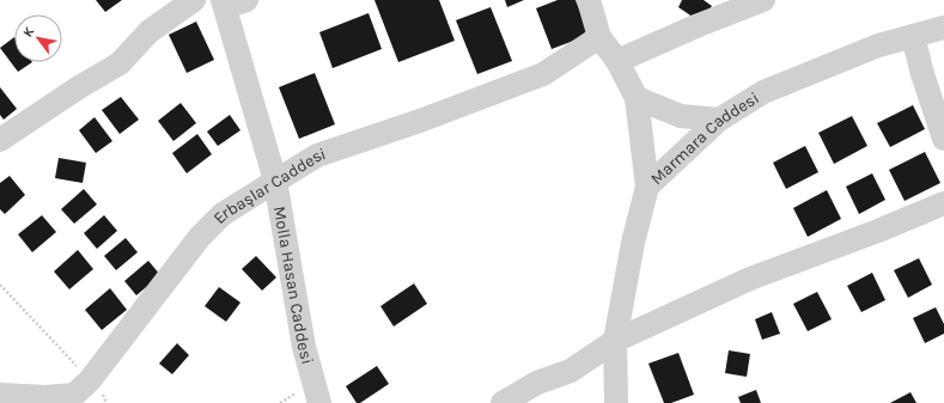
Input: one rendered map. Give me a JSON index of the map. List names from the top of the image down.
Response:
{
  "streets": {
    "street": ["Marmara Caddesi", "Erbaşlar Caddesi", "Molla Hasan Caddesi"]
  },
  "crossings": [
    ["Erbaşlar Caddesi", "Molla Hasan Caddesi"]
  ],
  "north": "top left"
}
